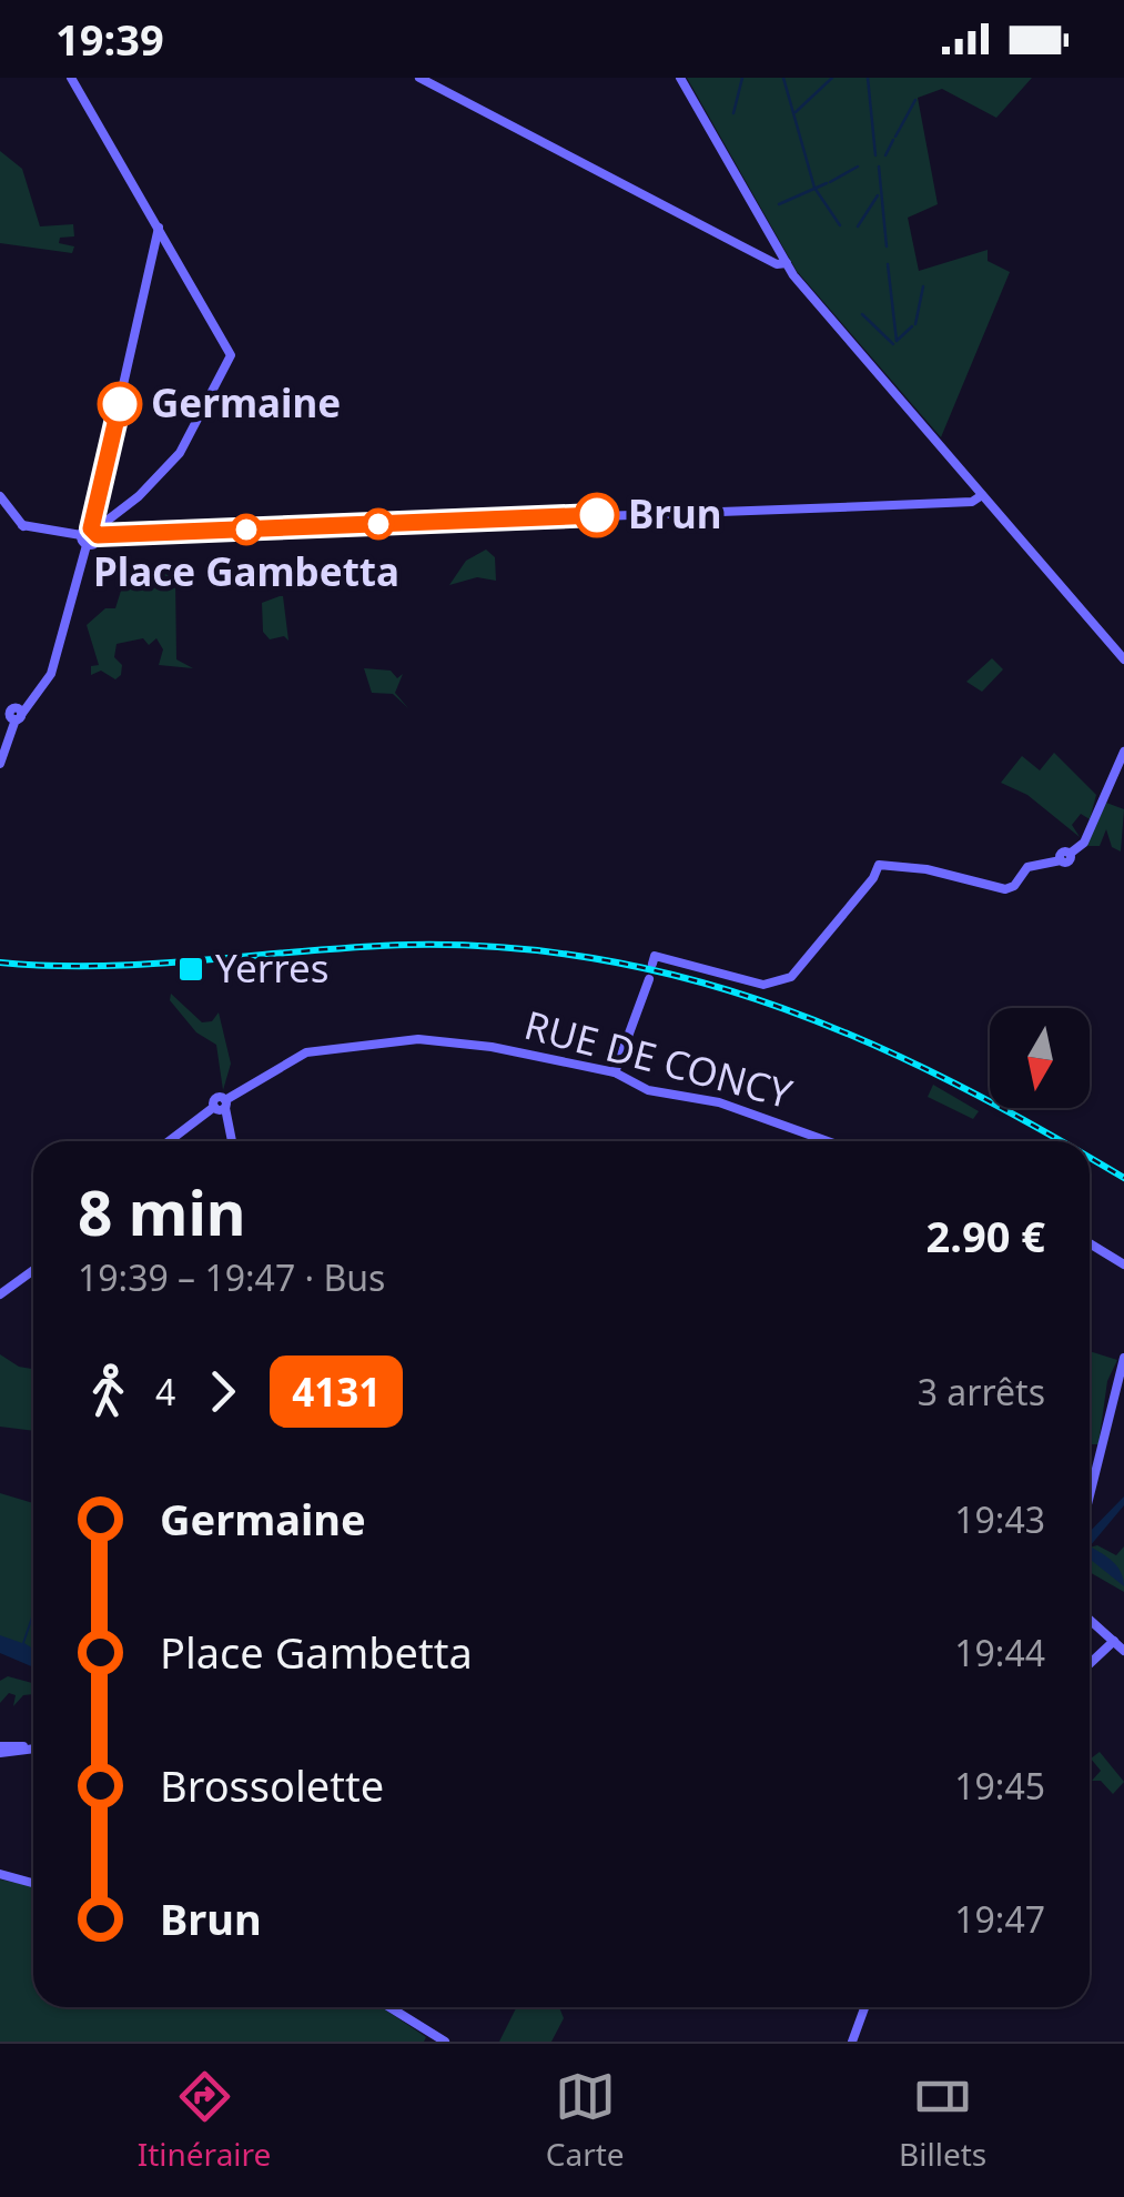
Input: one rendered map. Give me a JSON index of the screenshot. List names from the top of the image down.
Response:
{
  "streets": {
    "street": ["RUE DE CONCY"]
  },
  "places": {
    "other": ["Germaine", "Brun", "Place Gambetta"],
    "transit": ["Yerres"]
  },
  "lines": ["bus line 4131"],
  "north": "bottom",
  "page": {
    "status": "19:39",
    "heading": ["8 min", "19:39 – 19:47 · Bus", "2.90 €"],
    "legs": ["4", "4131", "3 arrêts"],
    "list": [
      {
        "name": "Germaine",
        "value": "19:43"
      },
      {
        "name": "Place Gambetta",
        "value": "19:44"
      },
      {
        "name": "Brossolette",
        "value": "19:45"
      },
      {
        "name": "Brun",
        "value": "19:47"
      }
    ],
    "tabs": ["Itinéraire", "Carte", "Billets"]
  }
}
